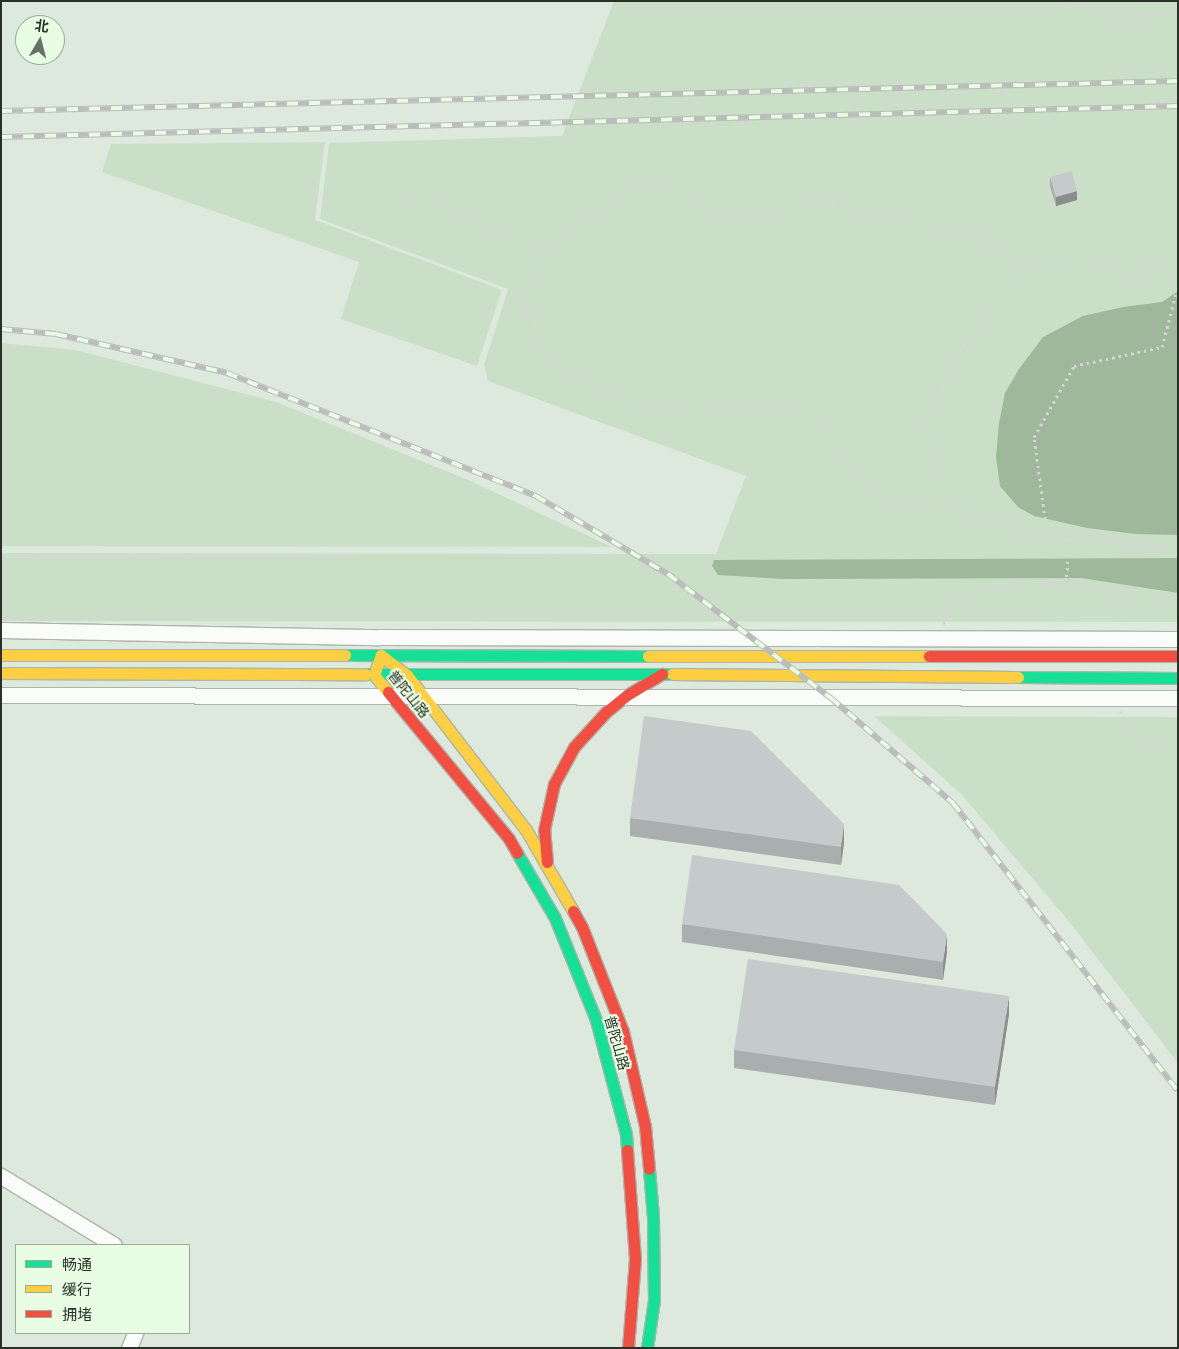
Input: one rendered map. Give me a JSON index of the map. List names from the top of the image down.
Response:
{
  "streets": {
    "main road": ["普陀山路"]
  },
  "legend": ["畅通", "缓行", "拥堵"],
  "north": "top"
}
